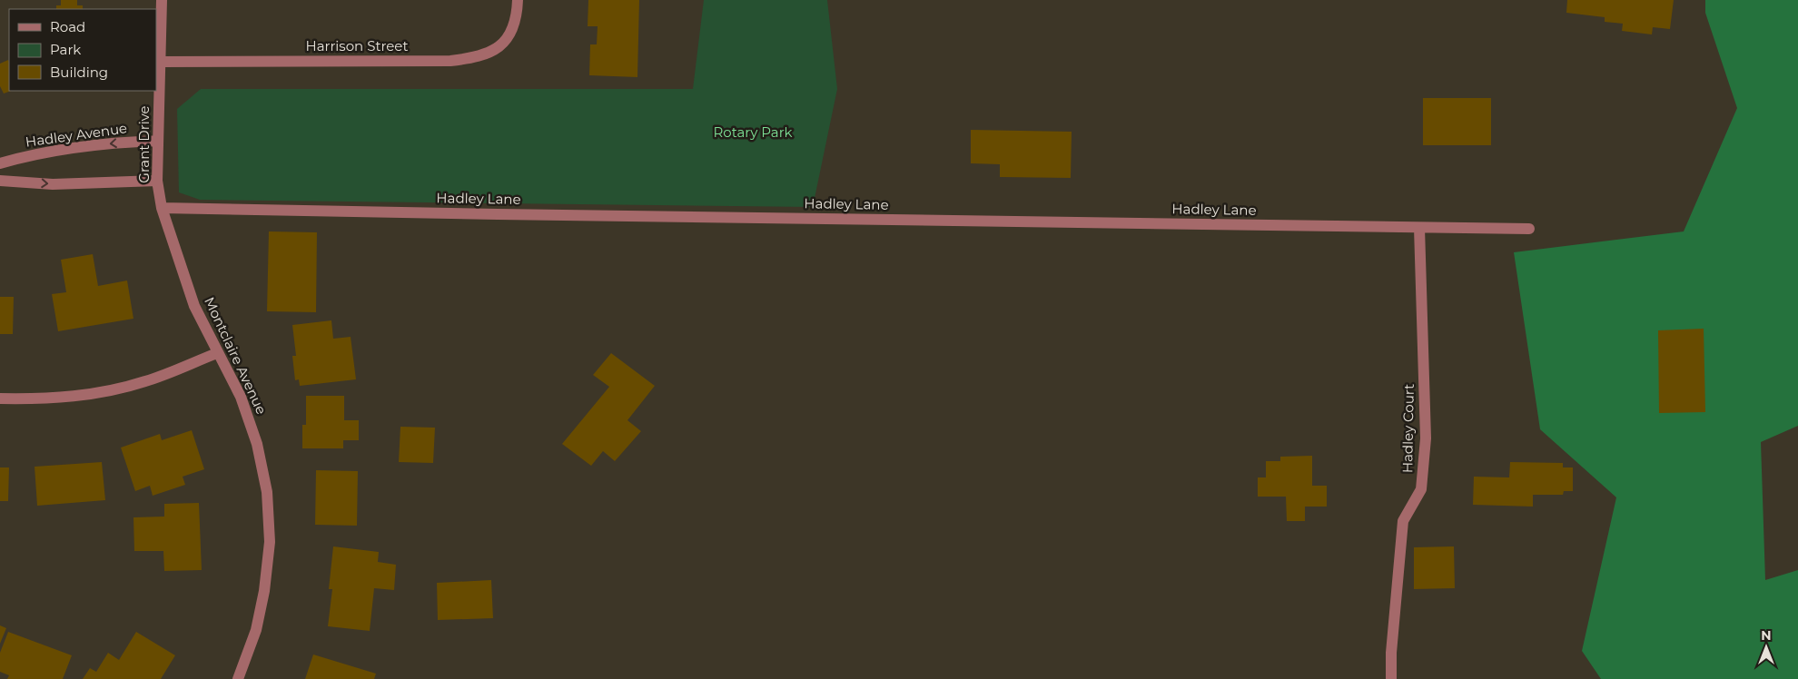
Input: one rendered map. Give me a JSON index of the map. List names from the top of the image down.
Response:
{
  "streets": {
    "street": [
      "Harrison Street",
      "Hadley Avenue",
      "Grant Drive",
      "Hadley Lane",
      "Montclaire Avenue",
      "Hadley Court"
    ]
  },
  "crossings": [
    ["Harrison Street", "Grant Drive"],
    ["Hadley Avenue", "Grant Drive"],
    ["Grant Drive", "Hadley Lane"],
    ["Grant Drive", "Montclaire Avenue"],
    ["Hadley Lane", "Montclaire Avenue"],
    ["Hadley Lane", "Hadley Court"]
  ],
  "parks": ["Rotary Park"],
  "legend": ["Road", "Park", "Building"],
  "north": "top"
}
